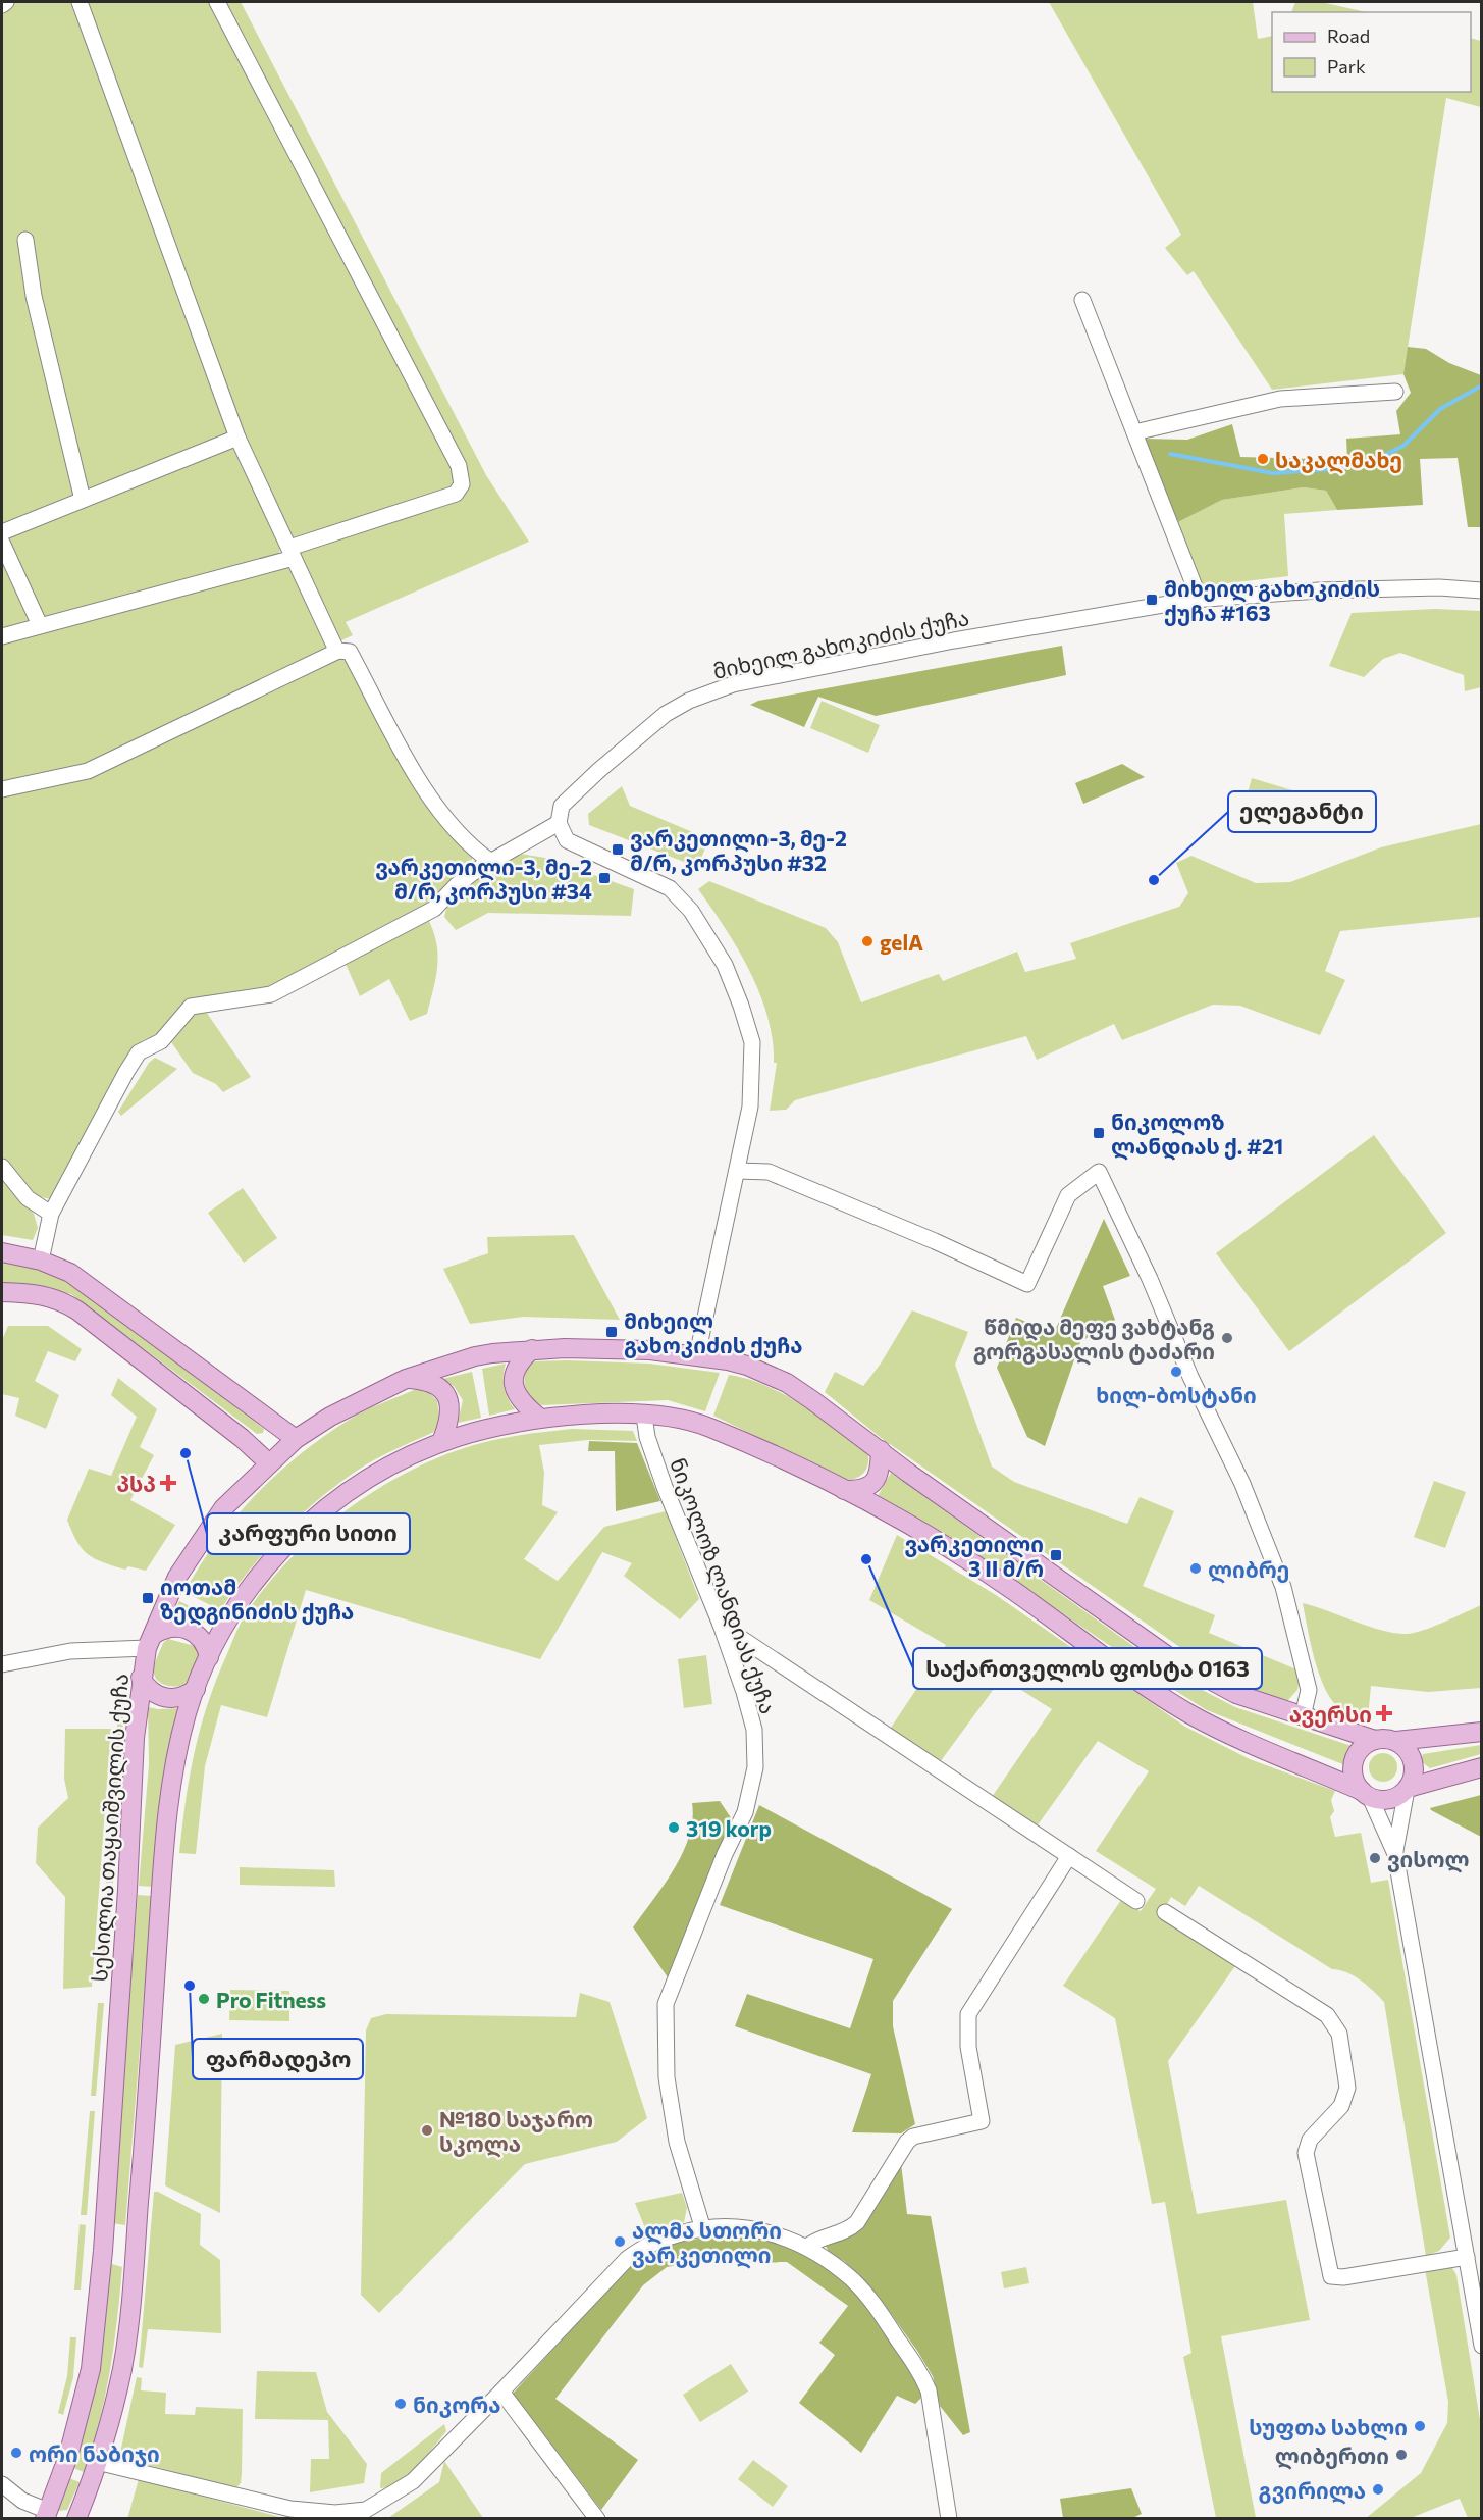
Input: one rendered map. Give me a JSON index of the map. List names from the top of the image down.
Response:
{
  "streets": {
    "main road": ["სესილია თაყაიშვილის ქუჩა"],
    "street": ["მიხეილ გახოკიძის ქუჩა", "ნიკოლოზ ლანდიას ქუჩა"]
  },
  "places": {
    "other": [
      "საკალმახე",
      "ელეგანტი",
      "gelA",
      "წმიდა მეფე ვახტანგ გორგასალის ტაძარი",
      "ხილ-ბოსტანი",
      "კარფური სითი",
      "საქართველოს ფოსტა 0163",
      "ლიბრე",
      "319 korp",
      "ვისოლ",
      "ფარმადეპო",
      "Pro Fitness",
      "№180 საჯარო სკოლა",
      "ალმა სთორი ვარკეთილი",
      "ნიკორა",
      "სუფთა სახლი",
      "ორი ნაბიჯი",
      "ლიბერთი",
      "გვირილა"
    ],
    "transit": [
      "მიხეილ გახოკიძის ქუჩა #163",
      "ვარკეთილი-3, მე-2 მ/რ, კორპუსი #32",
      "ვარკეთილი-3, მე-2 მ/რ, კორპუსი #34",
      "ნიკოლოზ ლანდიას ქ. #21",
      "მიხეილ გახოკიძის ქუჩა",
      "ვარკეთილი 3 II მ/რ",
      "იოთამ ზედგინიძის ქუჩა"
    ],
    "health": ["პსპ", "ავერსი"]
  },
  "legend": ["Road", "Park"]
}
